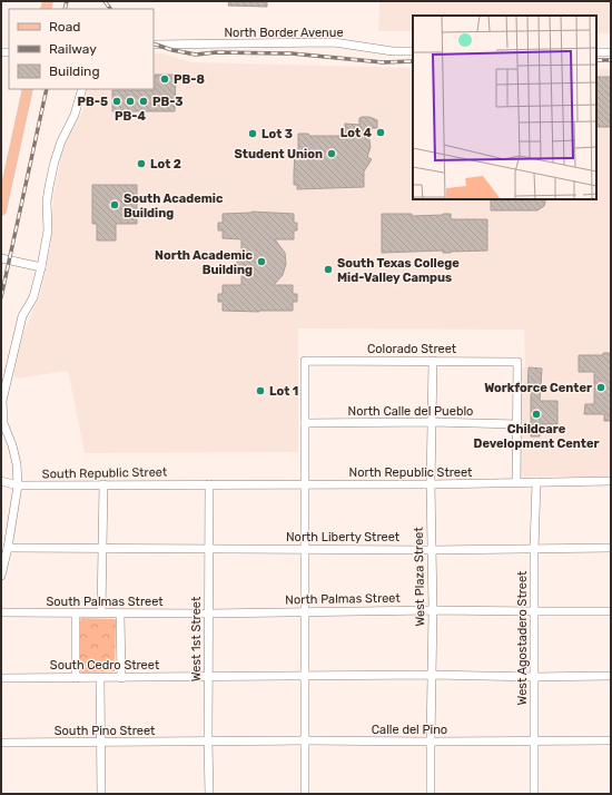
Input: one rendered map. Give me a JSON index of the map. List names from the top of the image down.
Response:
{
  "streets": {
    "street": [
      "North Border Avenue",
      "Colorado Street",
      "North Calle del Pueblo",
      "North Republic Street",
      "South Republic Street",
      "North Liberty Street",
      "West Plaza Street",
      "North Palmas Street",
      "South Palmas Street",
      "West Agostadero Street",
      "West 1st Street",
      "South Cedro Street",
      "Calle del Pino",
      "South Pino Street"
    ]
  },
  "crossings": [
    ["Colorado Street", "North Calle del Pueblo"],
    ["Colorado Street", "West Plaza Street"],
    ["North Calle del Pueblo", "West Plaza Street"],
    ["North Republic Street", "South Republic Street"],
    ["North Republic Street", "West Plaza Street"],
    ["North Republic Street", "West Agostadero Street"],
    ["North Republic Street", "West 1st Street"],
    ["South Republic Street", "West 1st Street"],
    ["North Liberty Street", "West Plaza Street"],
    ["North Liberty Street", "West Agostadero Street"],
    ["North Liberty Street", "West 1st Street"],
    ["West Plaza Street", "North Palmas Street"],
    ["West Plaza Street", "South Cedro Street"],
    ["West Plaza Street", "Calle del Pino"],
    ["North Palmas Street", "South Palmas Street"],
    ["North Palmas Street", "West Agostadero Street"],
    ["North Palmas Street", "West 1st Street"],
    ["South Palmas Street", "West 1st Street"],
    ["West Agostadero Street", "South Cedro Street"],
    ["West Agostadero Street", "Calle del Pino"],
    ["West 1st Street", "South Cedro Street"],
    ["West 1st Street", "Calle del Pino"],
    ["West 1st Street", "South Pino Street"],
    ["Calle del Pino", "South Pino Street"]
  ],
  "places": [
    "PB-8",
    "PB-5",
    "PB-4",
    "PB-3",
    "Lot 4",
    "Lot 3",
    "Student Union",
    "Lot 2",
    "South Academic Building",
    "North Academic Building",
    "South Texas College Mid-Valley Campus",
    "Workforce Center",
    "Lot 1",
    "Childcare Development Center"
  ],
  "legend": ["Road", "Railway", "Building"]
}
